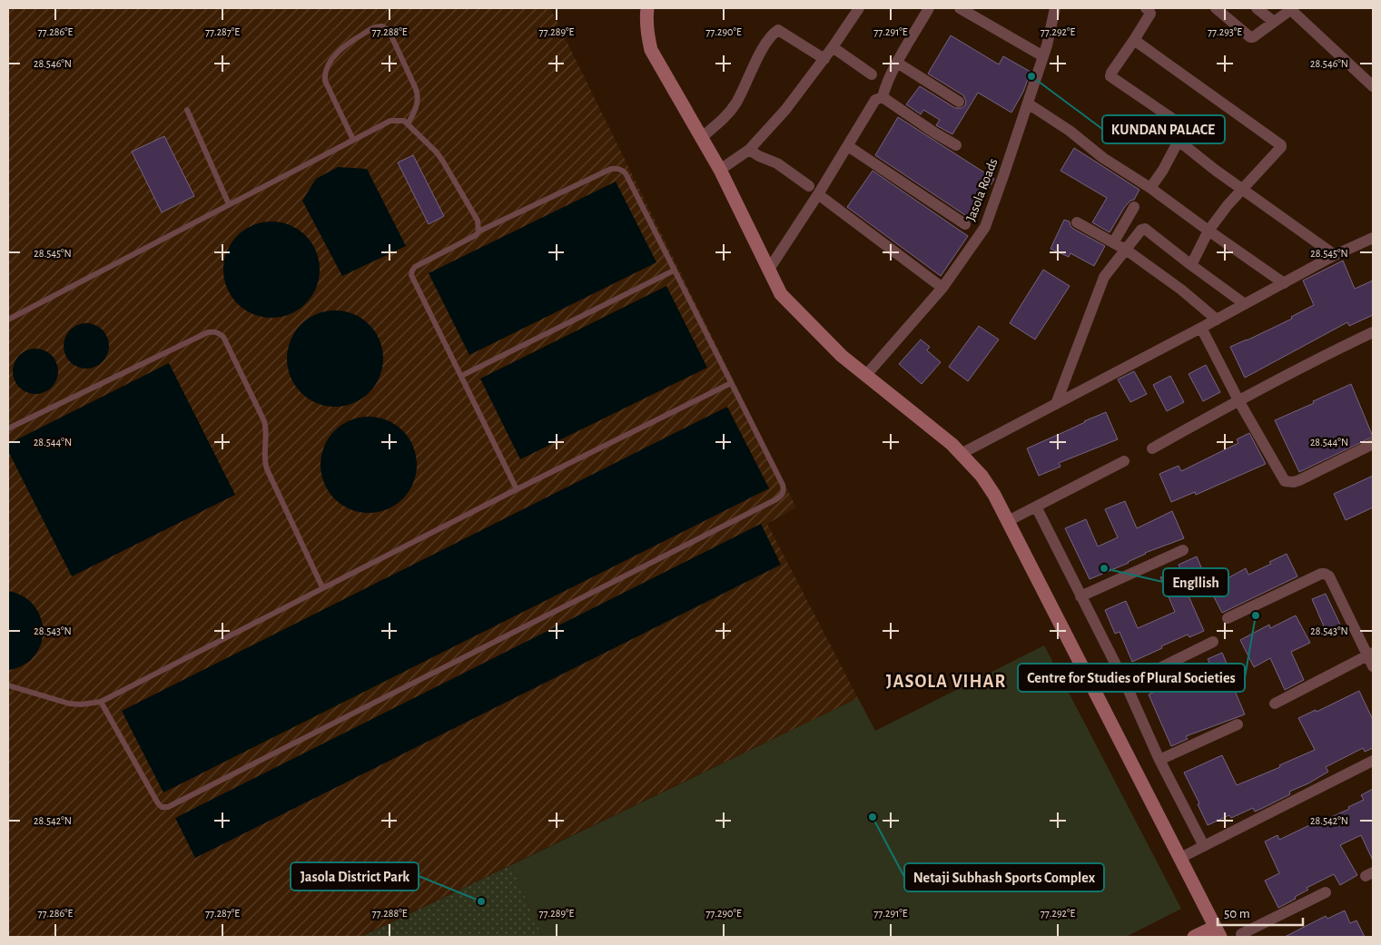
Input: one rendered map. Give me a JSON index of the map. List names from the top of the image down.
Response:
{
  "streets": {
    "street": ["Jasola Roads"]
  },
  "districts": ["JASOLA VIHAR"],
  "places": [
    "KUNDAN PALACE",
    "Engllish",
    "Centre for Studies of Plural Societies",
    "Netaji Subhash Sports Complex",
    "Jasola District Park"
  ],
  "scale_bar": "50 m",
  "coordinates": [
    "77.286°E",
    "77.287°E",
    "77.288°E",
    "77.289°E",
    "77.290°E",
    "77.291°E",
    "77.292°E",
    "77.293°E",
    "28.546°N",
    "28.545°N",
    "28.544°N",
    "28.543°N",
    "28.542°N"
  ]
}
